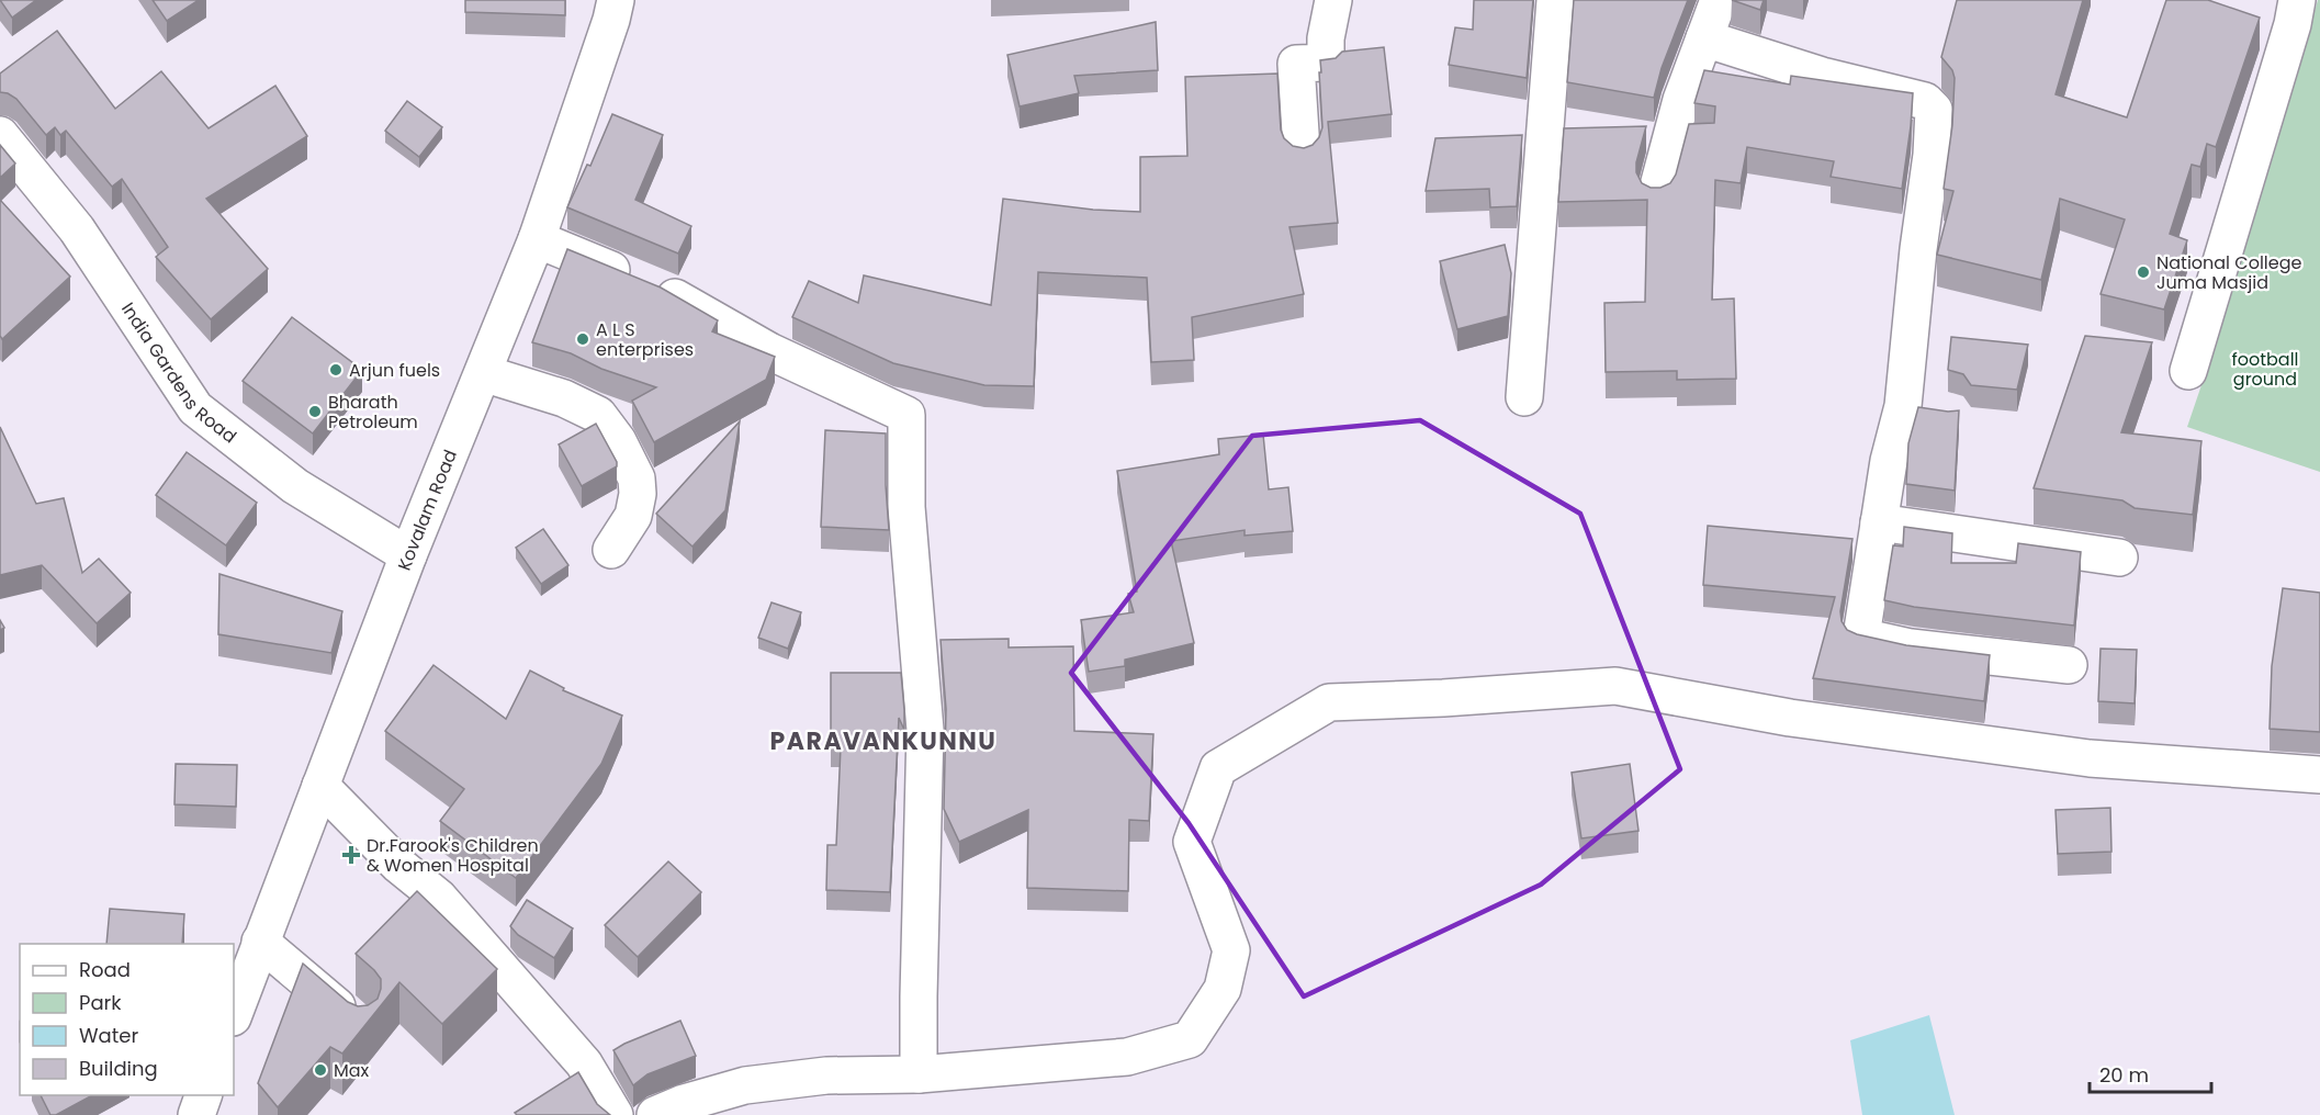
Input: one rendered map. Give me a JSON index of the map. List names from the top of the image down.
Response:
{
  "streets": {
    "street": ["India Gardens Road", "Kovalam Road"]
  },
  "crossings": [
    ["India Gardens Road", "Kovalam Road"]
  ],
  "districts": ["PARAVANKUNNU"],
  "parks": ["football ground"],
  "places": {
    "other": [
      "National College Juma Masjid",
      "A L S enterprises",
      "Arjun fuels",
      "Bharath Petroleum",
      "Max"
    ],
    "health": ["Dr.Farook's Children & Women Hospital"]
  },
  "legend": [
    "Road",
    "Park",
    "Water",
    "Building"
  ],
  "scale_bar": "20 m"
}
